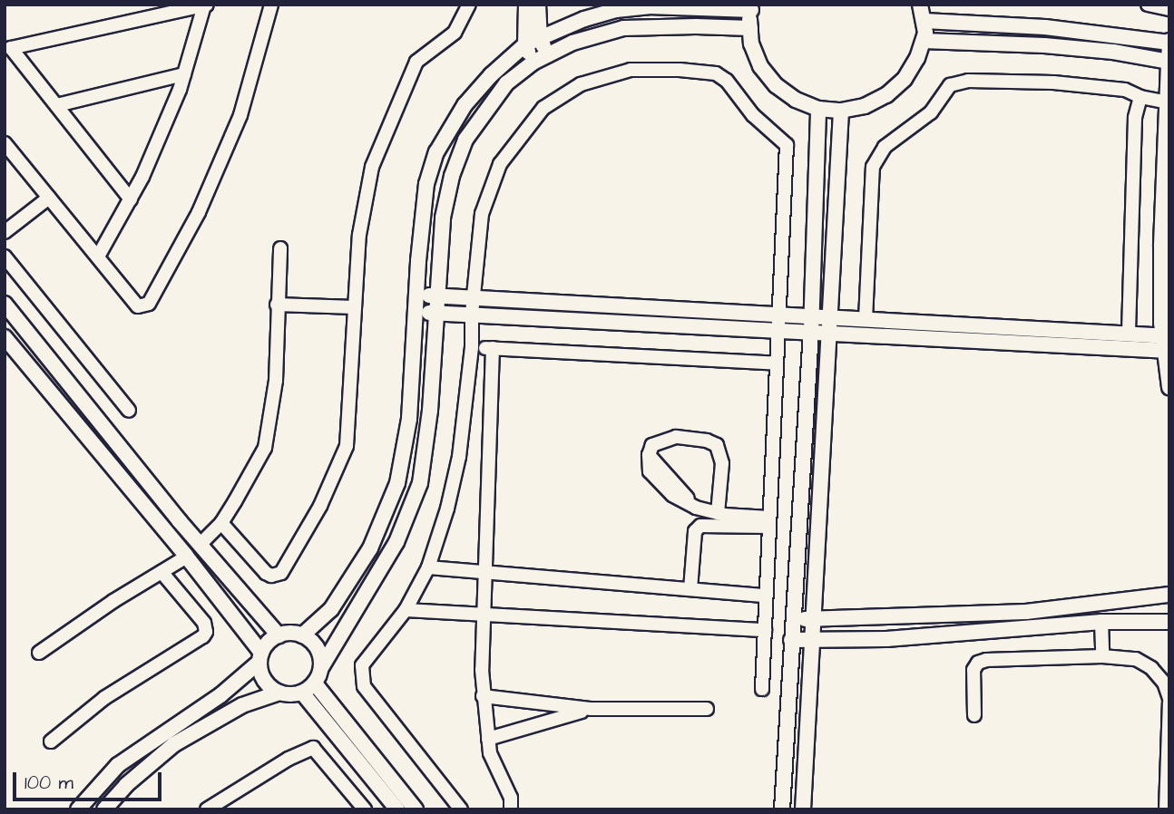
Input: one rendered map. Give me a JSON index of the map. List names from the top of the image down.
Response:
{
  "scale_bar": "100 m"
}
